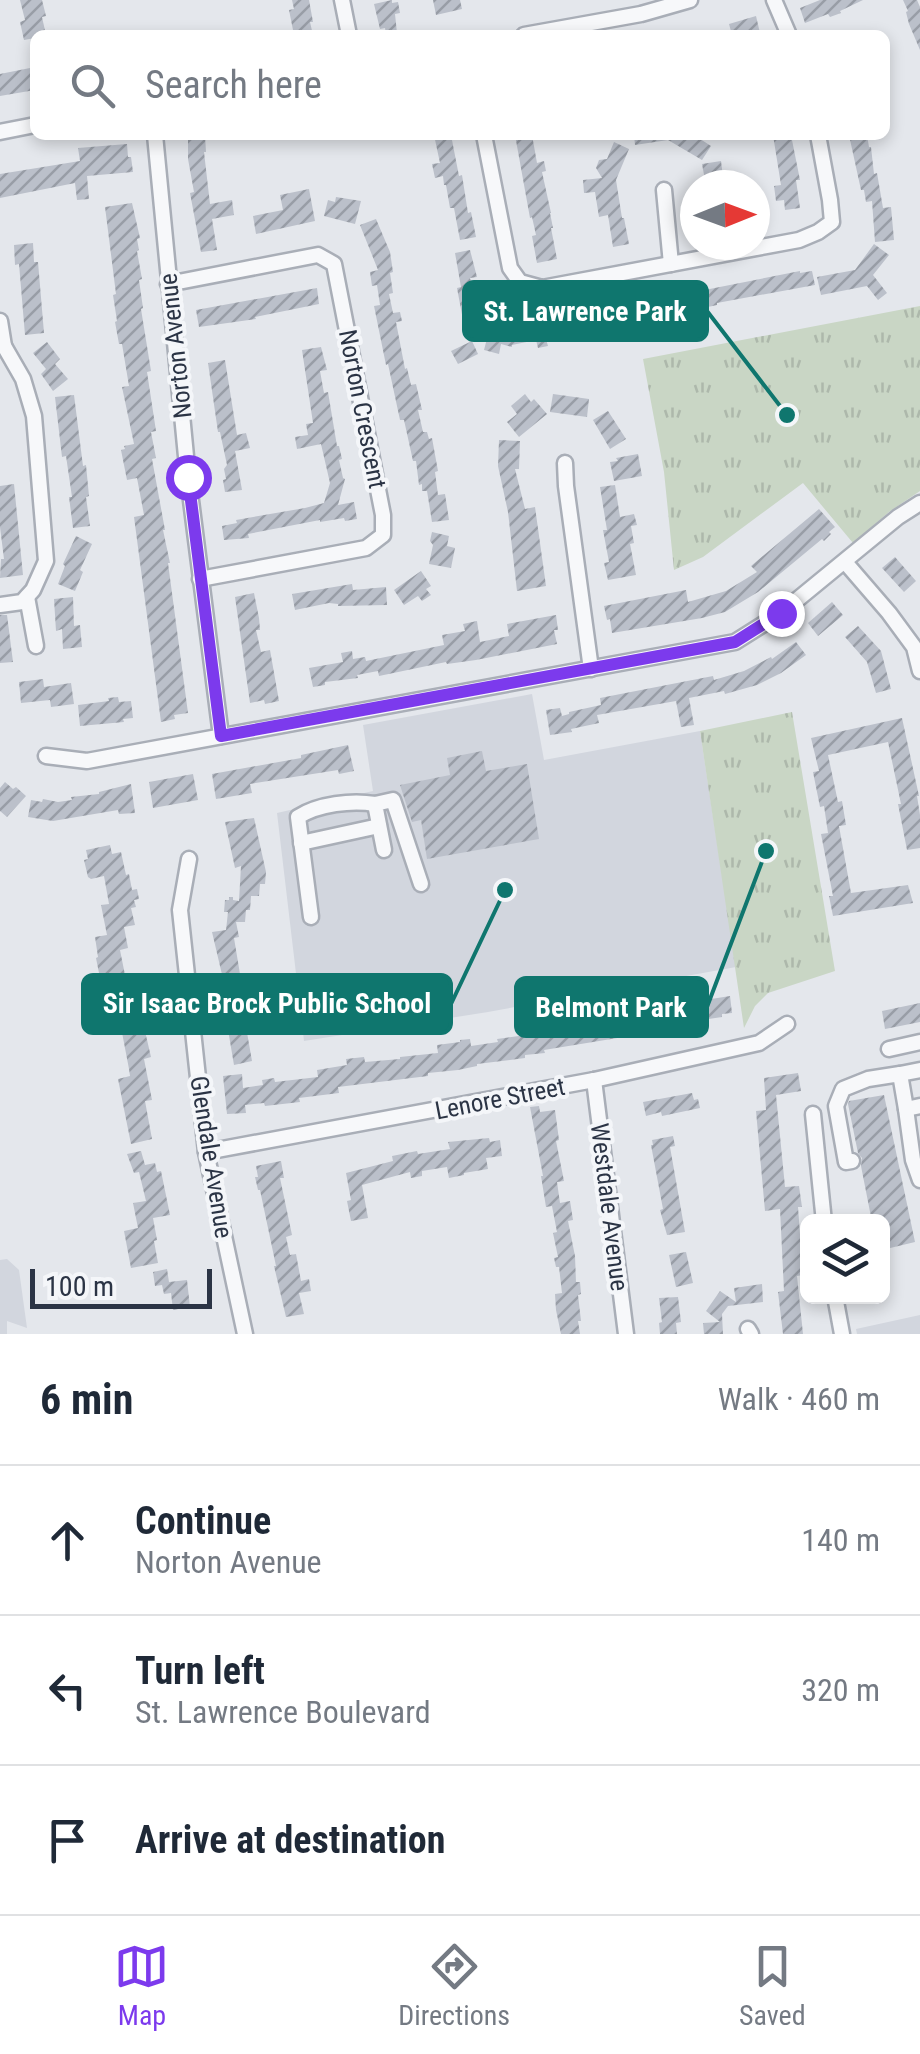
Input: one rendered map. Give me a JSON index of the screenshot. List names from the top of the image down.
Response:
{
  "streets": {
    "street": [
      "Norton Avenue",
      "Norton Crescent",
      "Lenore Street",
      "Glendale Avenue",
      "Westdale Avenue"
    ]
  },
  "crossings": [
    ["Norton Avenue", "Norton Crescent"],
    ["Lenore Street", "Glendale Avenue"],
    ["Lenore Street", "Westdale Avenue"]
  ],
  "places": ["St. Lawrence Park", "Belmont Park", "Sir Isaac Brock Public School"],
  "scale_bar": "100 m",
  "north": "right",
  "page": {
    "search": "Search here",
    "scale": "100 m",
    "heading": ["6 min", "Walk · 460 m"],
    "list": [
      ["Continue", "Norton Avenue", "140 m"],
      ["Turn left", "St. Lawrence Boulevard", "320 m"],
      "Arrive at destination"
    ],
    "nav": ["Map", "Directions", "Saved"]
  }
}
